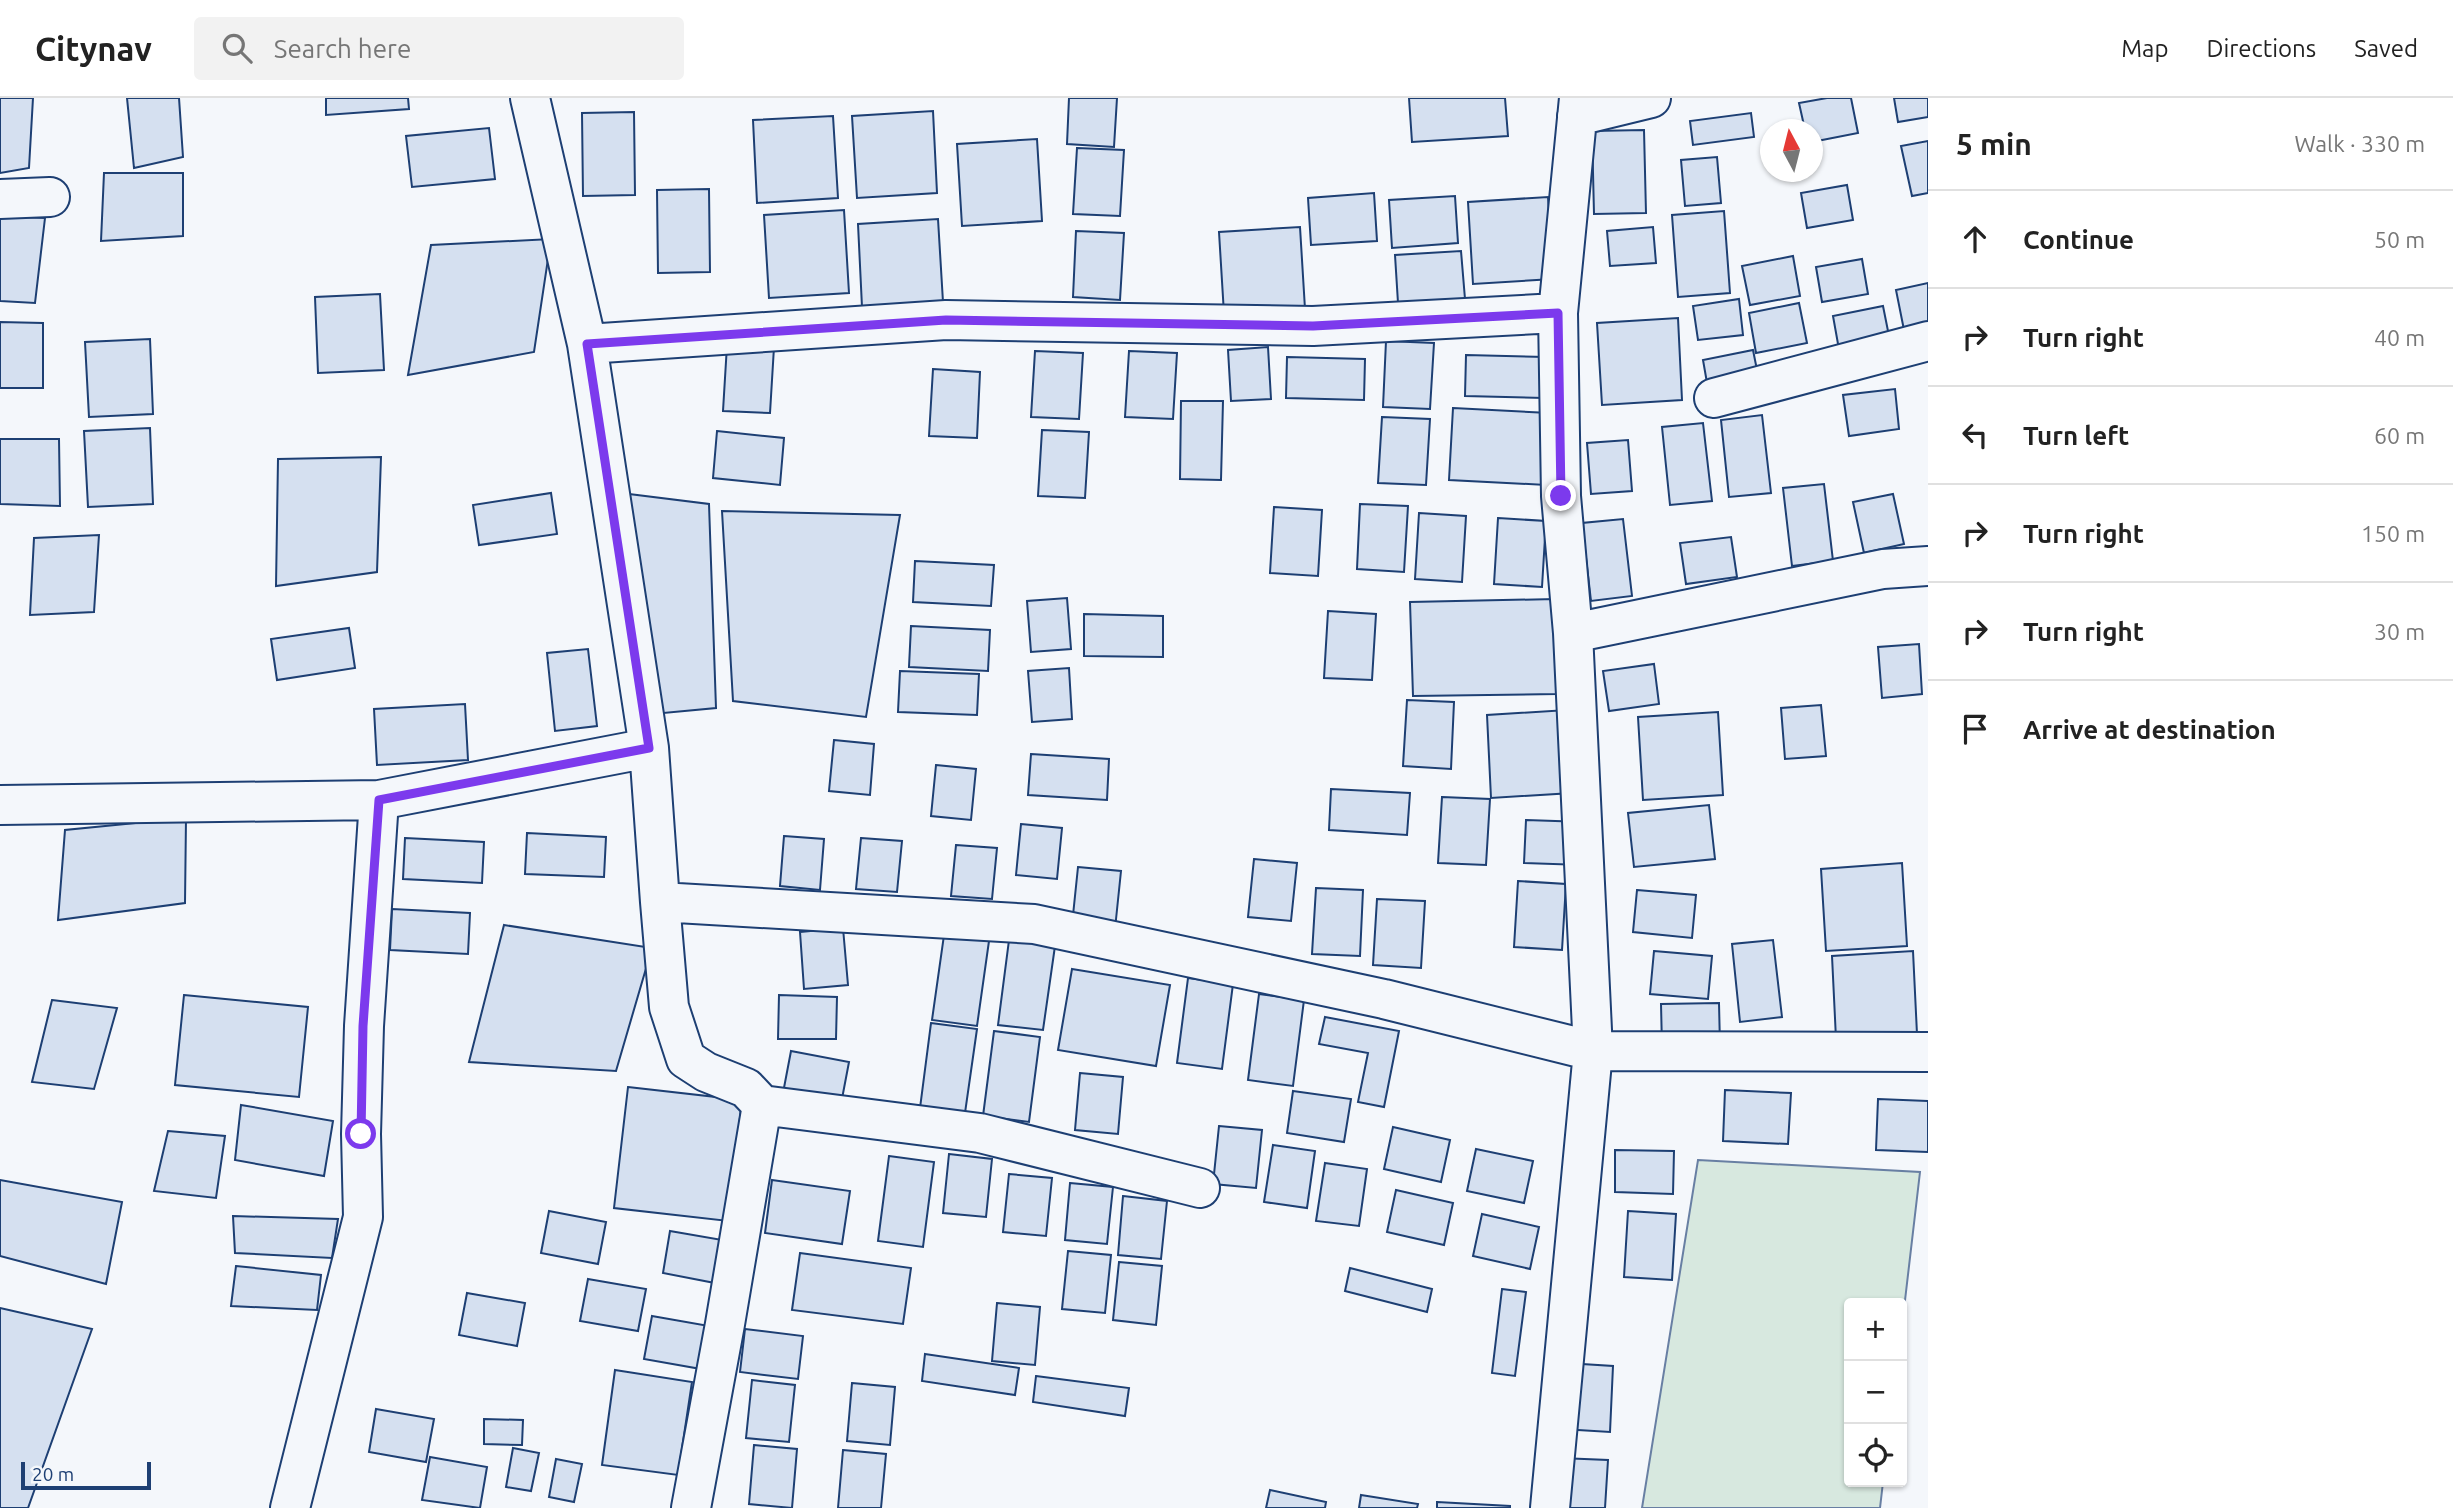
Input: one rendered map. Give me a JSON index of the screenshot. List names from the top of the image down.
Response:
{
  "scale_bar": "20 m",
  "north": "top",
  "page": {
    "header": "Citynav",
    "search": "Search here",
    "nav": ["Map", "Directions", "Saved"],
    "heading": ["5 min", "Walk · 330 m"],
    "list": [
      ["Continue", "50 m"],
      ["Turn right", "40 m"],
      ["Turn left", "60 m"],
      ["Turn right", "150 m"],
      ["Turn right", "30 m"],
      "Arrive at destination"
    ],
    "map_buttons": ["+", "−"],
    "scale": "20 m"
  }
}
